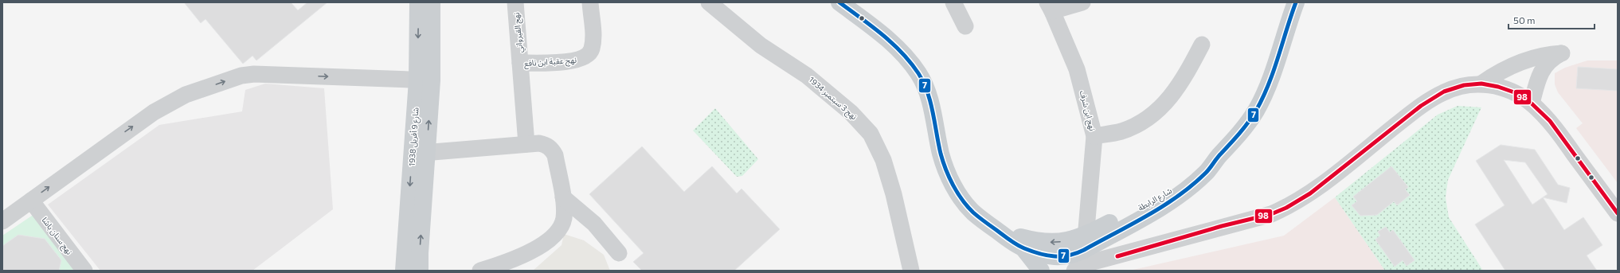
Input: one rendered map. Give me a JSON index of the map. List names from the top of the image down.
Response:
{
  "streets": {
    "main road": ["شارع 9 أفريل 1938", "شارع الرابطة"],
    "street": [
      "نهج القيرواني",
      "نهج عقبة ابن نافع",
      "نهج 3 سبتمبر 1934",
      "نهج ابن شرف",
      "نهج سنان باشا"
    ]
  },
  "crossings": [
    ["نهج القيرواني", "نهج عقبة ابن نافع"],
    ["نهج ابن شرف", "شارع الرابطة"]
  ],
  "lines": ["transit line 7", "transit line 98"],
  "scale_bar": "50 m"
}
